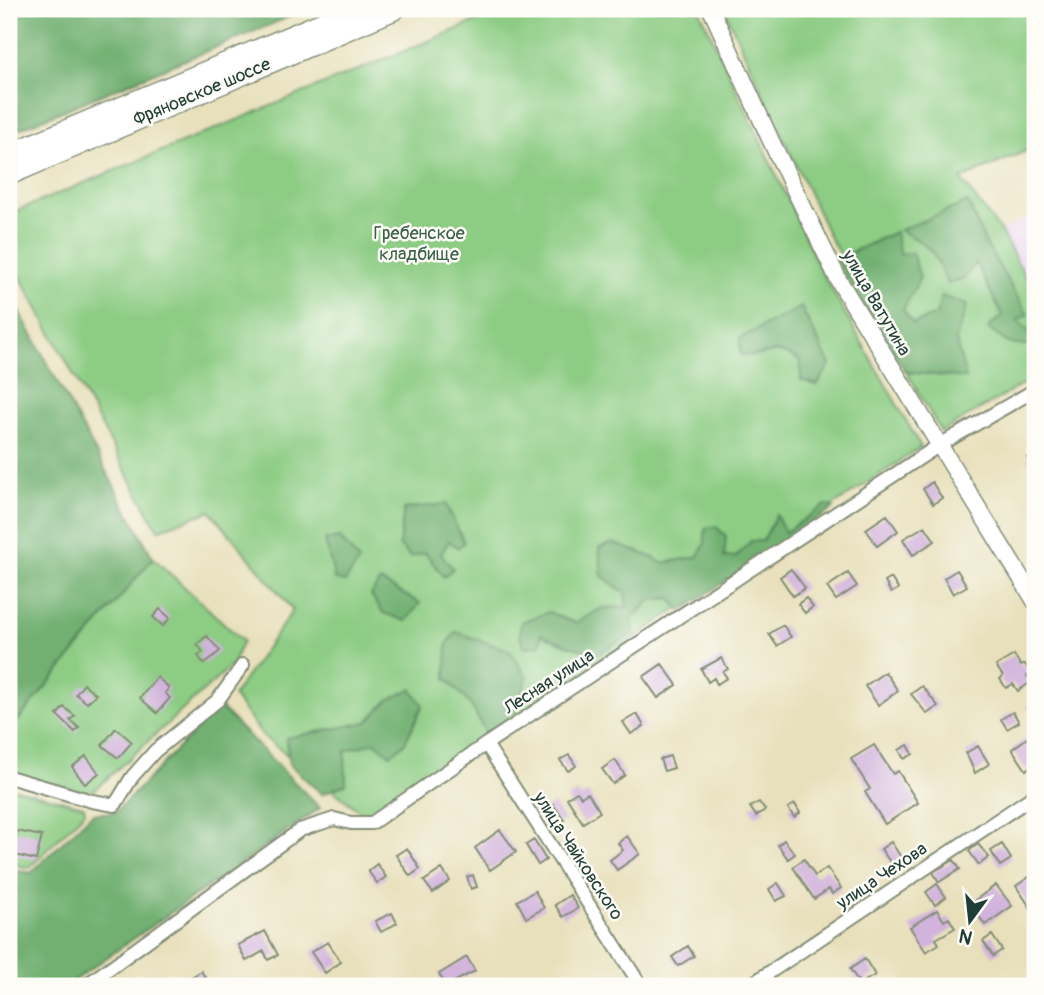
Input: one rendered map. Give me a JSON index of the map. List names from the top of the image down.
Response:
{
  "streets": {
    "main road": ["Фряновское шоссе"],
    "street": [
      "улица Ватутина",
      "Лесная улица",
      "улица Чайковского",
      "улица Чехова"
    ]
  },
  "crossings": [
    ["улица Ватутина", "Лесная улица"],
    ["Лесная улица", "улица Чайковского"]
  ],
  "parks": ["Гребенское кладбище"],
  "north": "bottom"
}
